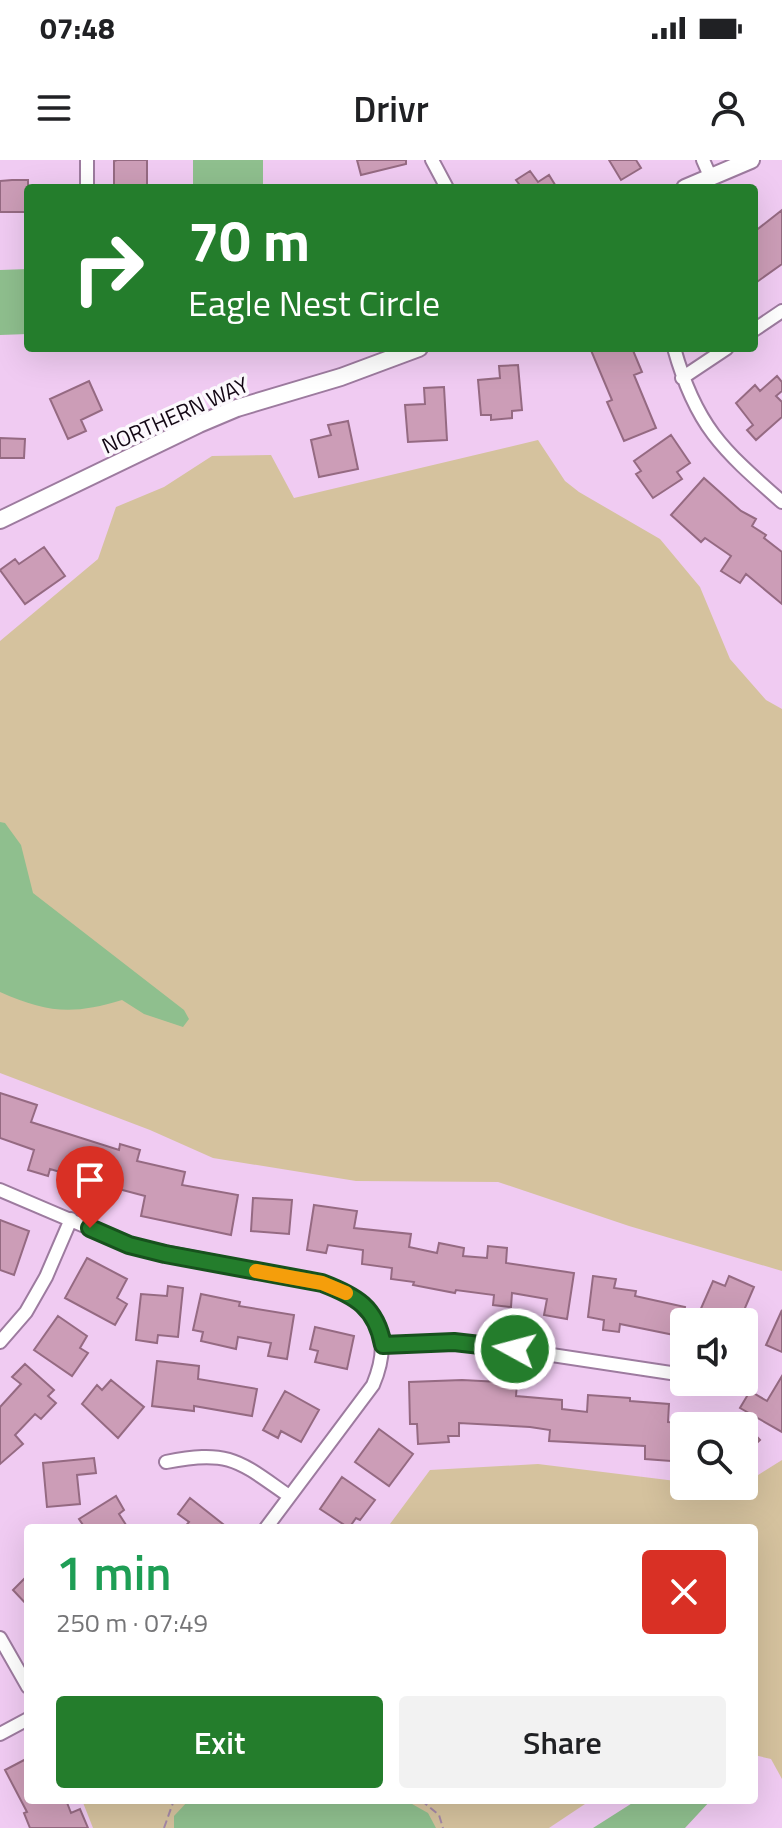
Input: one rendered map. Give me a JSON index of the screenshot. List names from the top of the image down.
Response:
{
  "streets": {
    "street": ["NORTHERN WAY"]
  },
  "page": {
    "status": "07:48",
    "header": "Drivr",
    "turn": ["70 m", "Eagle Nest Circle"],
    "heading": ["1 min", "250 m · 07:49"],
    "buttons": ["Exit", "Share"]
  }
}
